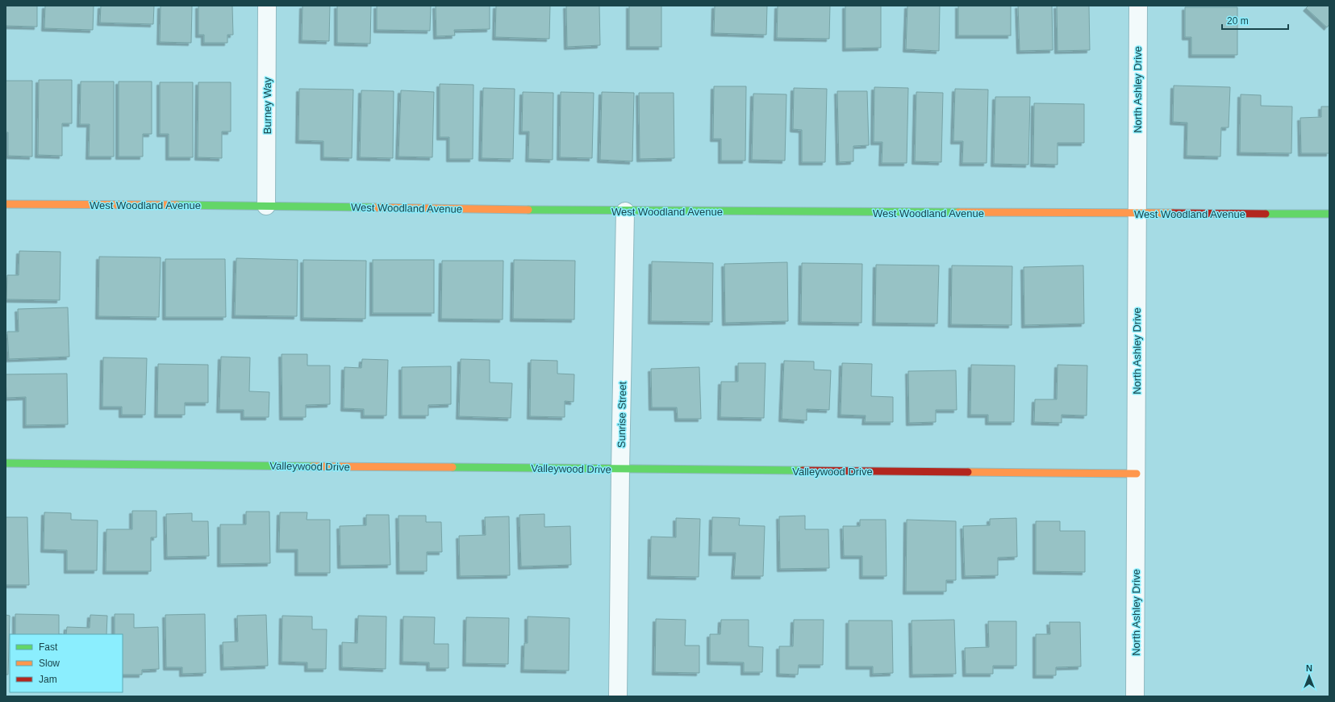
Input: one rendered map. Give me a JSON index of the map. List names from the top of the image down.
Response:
{
  "streets": {
    "street": [
      "North Ashley Drive",
      "Burney Way",
      "West Woodland Avenue",
      "Sunrise Street",
      "Valleywood Drive"
    ]
  },
  "crossings": [
    ["North Ashley Drive", "West Woodland Avenue"],
    ["North Ashley Drive", "Valleywood Drive"],
    ["Burney Way", "West Woodland Avenue"],
    ["West Woodland Avenue", "Sunrise Street"],
    ["Sunrise Street", "Valleywood Drive"]
  ],
  "legend": ["Fast", "Slow", "Jam"],
  "scale_bar": "20 m",
  "north": "top"
}
